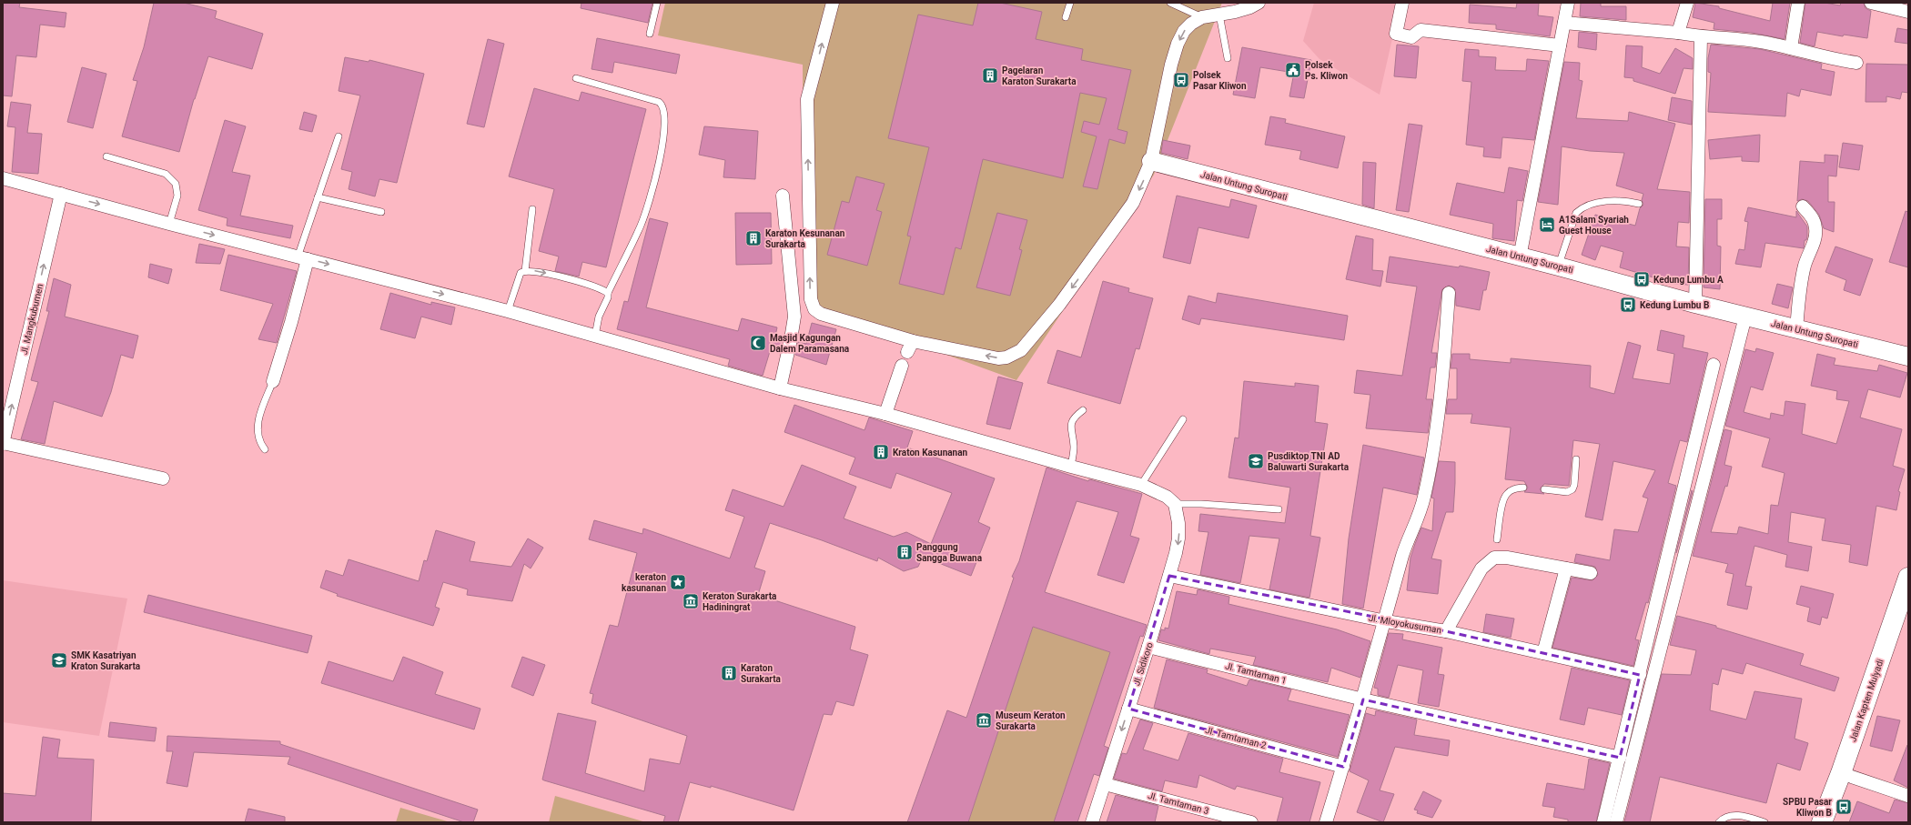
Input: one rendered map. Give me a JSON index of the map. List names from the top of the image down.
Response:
{
  "streets": {
    "main road": ["Jalan Kapten Mulyadi"],
    "street": [
      "Jalan Untung Suropati",
      "Jl. Mangkubumen",
      "Jl. Mloyokusuman",
      "Jl. Sidikoro",
      "Jl. Tamtaman 1",
      "Jl. Tamtaman 2",
      "Jl. Tamtaman 3"
    ]
  },
  "crossings": [
    ["Jl. Mloyokusuman", "Jl. Sidikoro"],
    ["Jl. Sidikoro", "Jl. Tamtaman 1"],
    ["Jl. Sidikoro", "Jl. Tamtaman 2"],
    ["Jl. Sidikoro", "Jl. Tamtaman 3"]
  ],
  "one_way": ["Jl. Mangkubumen", "Jl. Sidikoro"],
  "places": {
    "public building": ["Polsek Ps. Kliwon"],
    "building": [
      "Pagelaran Karaton Surakarta",
      "Karaton Kesunanan Surakarta",
      "Kraton Kasunanan",
      "Panggung Sangga Buwana",
      "Karaton Surakarta"
    ],
    "bus stop": [
      "Polsek Pasar Kliwon",
      "Kedung Lumbu A",
      "Kedung Lumbu B",
      "SPBU Pasar Kliwon B"
    ],
    "hotel": ["A1Salam Syariah Guest House"],
    "mosque": ["Masjid Kagungan Dalem Paramasana"],
    "school or university": ["Pusdiktop TNI AD Baluwarti Surakarta", "SMK Kasatriyan Kraton Surakarta"],
    "place": ["keraton kasunanan"],
    "museum": ["Keraton Surakarta Hadiningrat", "Museum Keraton Surakarta"]
  }
}
